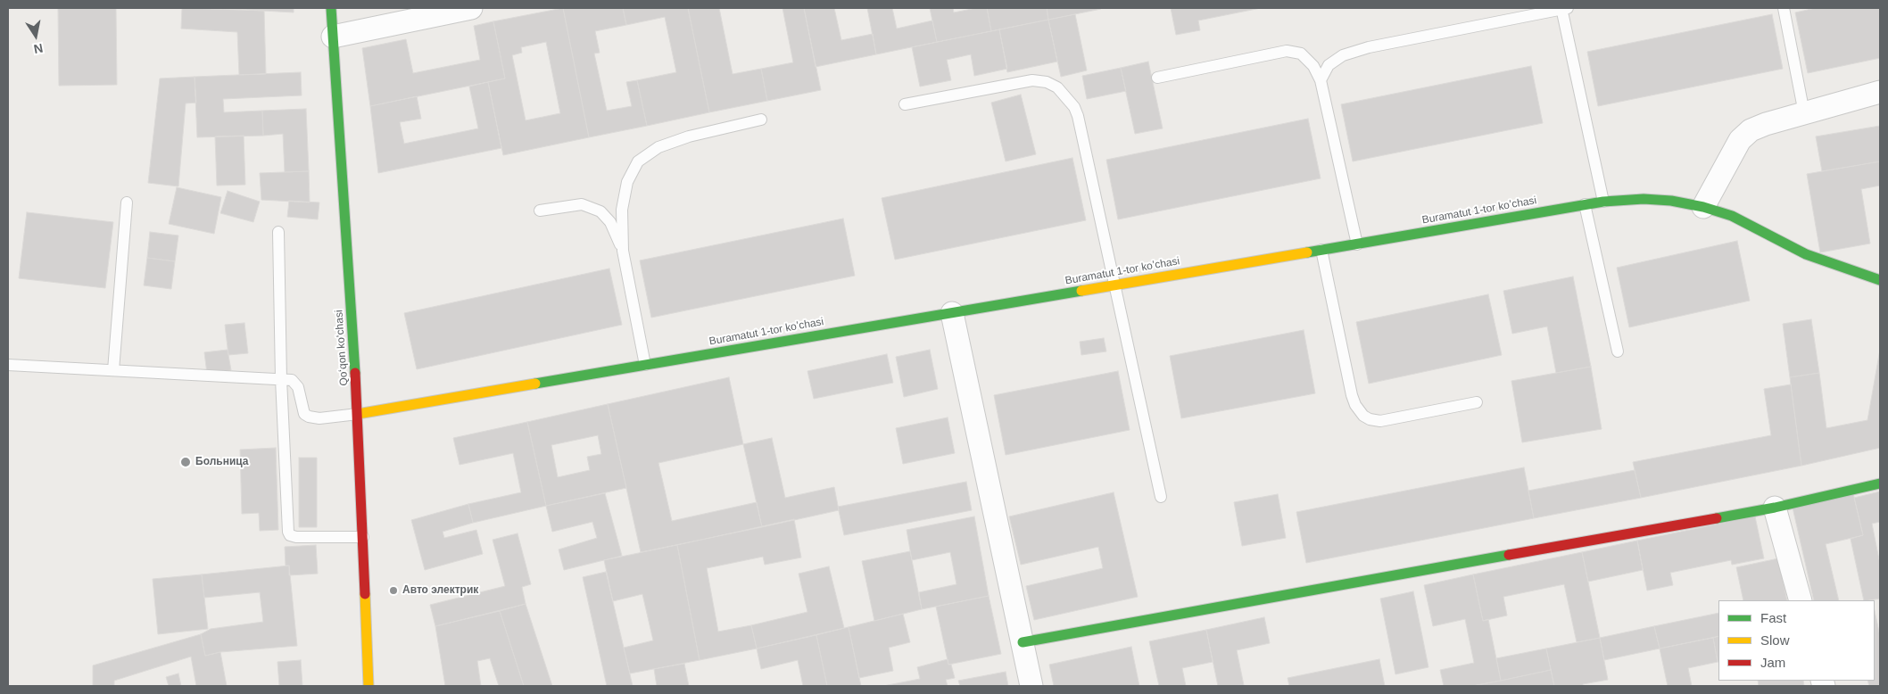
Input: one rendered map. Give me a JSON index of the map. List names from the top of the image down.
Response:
{
  "streets": {
    "street": ["Buramatut 1-tor koʼchasi", "Qoʻqon koʻchasi"]
  },
  "crossings": [
    ["Buramatut 1-tor koʼchasi", "Qoʻqon koʻchasi"]
  ],
  "places": ["Больница", "Авто электрик"],
  "legend": ["Fast", "Slow", "Jam"],
  "north": "bottom"
}
